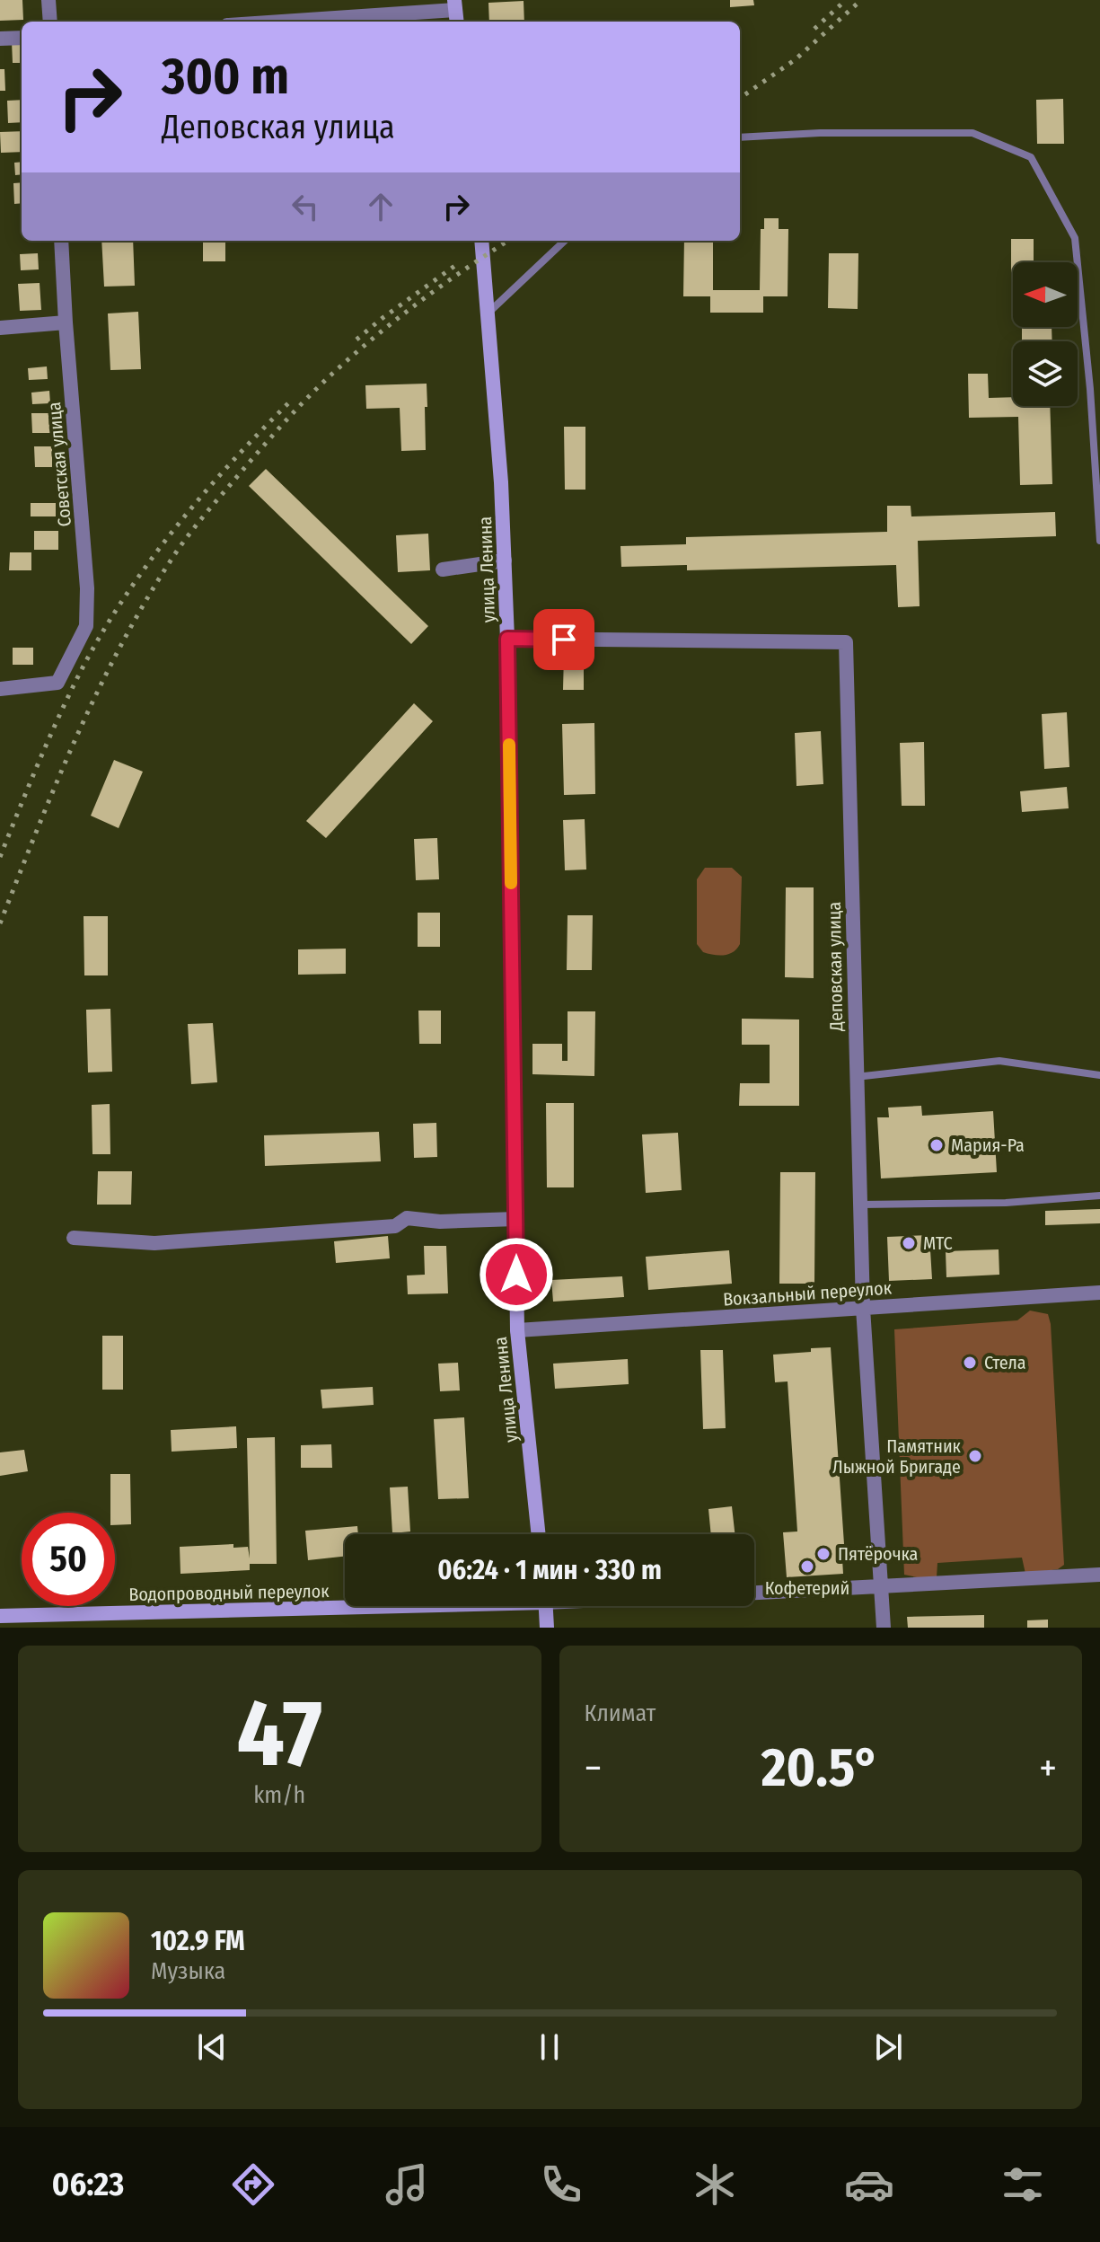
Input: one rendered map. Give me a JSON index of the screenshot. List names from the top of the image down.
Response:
{
  "streets": {
    "main road": ["улица Ленина", "Водопроводный переулок"],
    "street": ["Советская улица", "Деповская улица", "Вокзальный переулок"]
  },
  "crossings": [
    ["улица Ленина", "Деповская улица"],
    ["улица Ленина", "Вокзальный переулок"],
    ["Деповская улица", "Вокзальный переулок"]
  ],
  "places": [
    "Мария-Ра",
    "МТС",
    "Стела",
    "Памятник Лыжной Бригаде",
    "Пятёрочка",
    "Кофетерий"
  ],
  "north": "left",
  "page": {
    "turn": ["300 m", "Деповская улица"],
    "limit": "50",
    "trip": "06:24 · 1 мин · 330 m",
    "tile": [
      ["47", "km/h"],
      "Климат"
    ],
    "heat": ["−", "20.5°", "+"],
    "song": ["102.9 FM", "Музыка"],
    "tabs": "06:23"
  }
}
